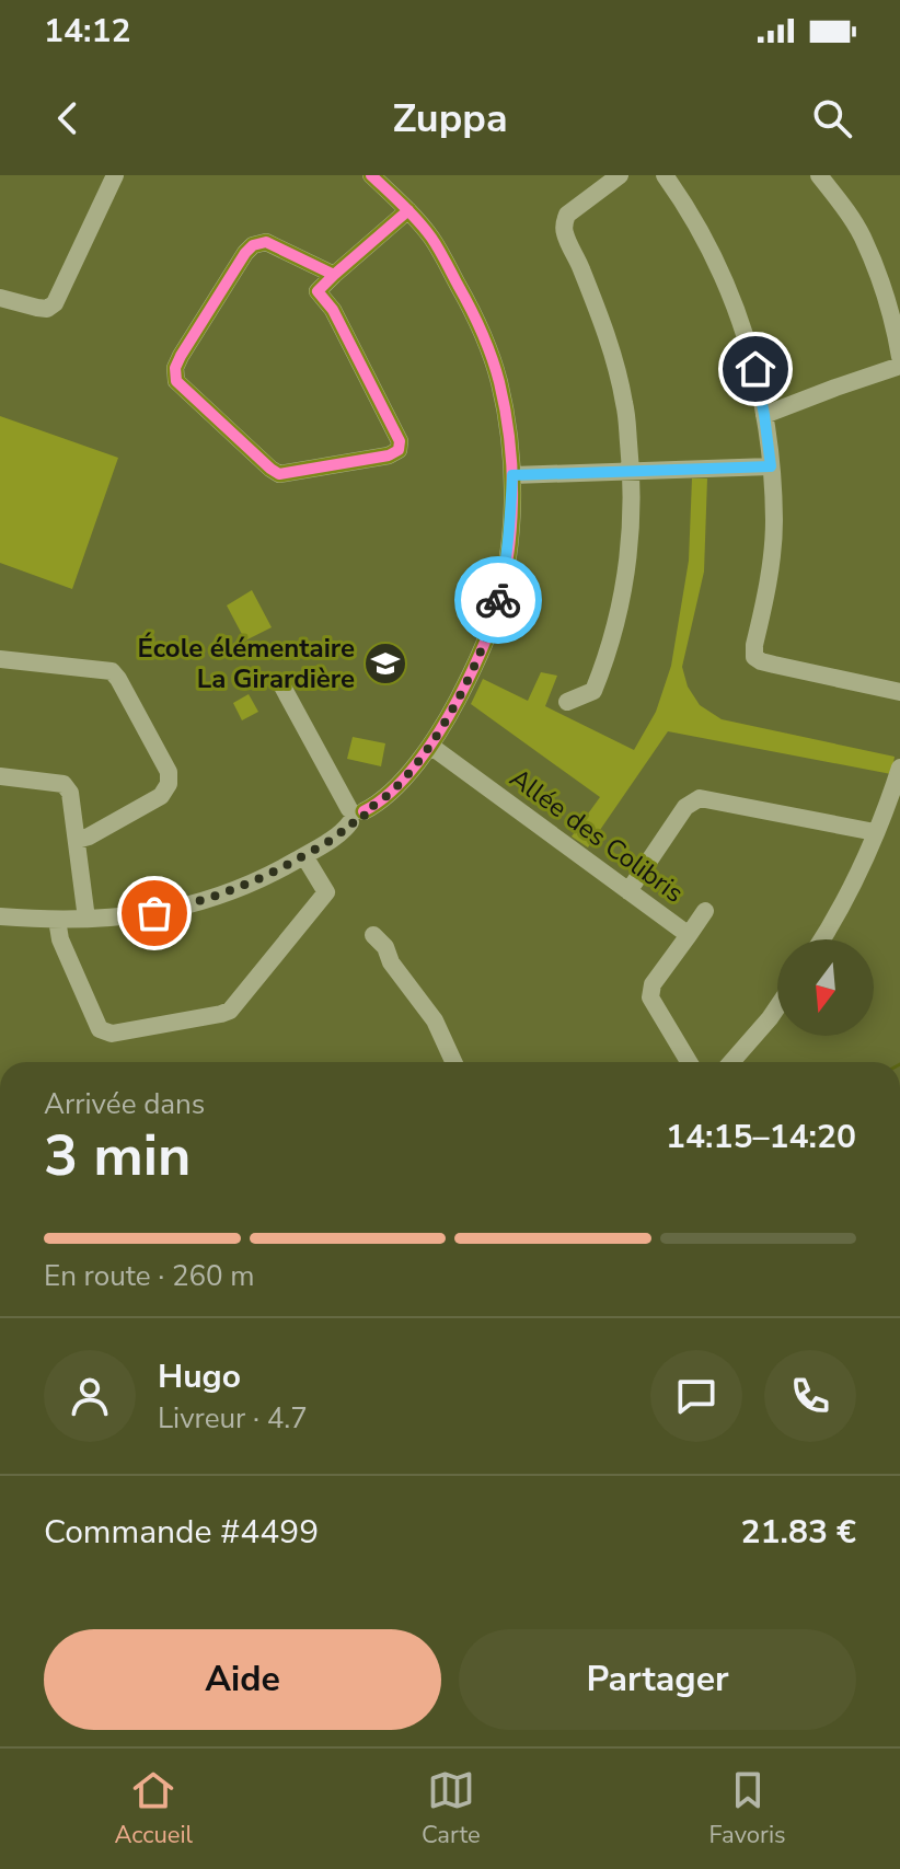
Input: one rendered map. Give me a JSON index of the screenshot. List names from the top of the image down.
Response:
{
  "streets": {
    "street": ["Allée des Colibris"]
  },
  "places": {
    "school or university": ["École élémentaire La Girardière"]
  },
  "north": "bottom",
  "page": {
    "status": "14:12",
    "header": "Zuppa",
    "heading": ["3 min", "Arrivée dans", "14:15–14:20"],
    "panel": [
      "Hugo",
      "Livreur · 4.7",
      "Commande #4499",
      "21.83 €"
    ],
    "bar": "En route · 260 m",
    "buttons": ["Aide", "Partager"],
    "tabs": ["Accueil", "Carte", "Favoris"]
  }
}
